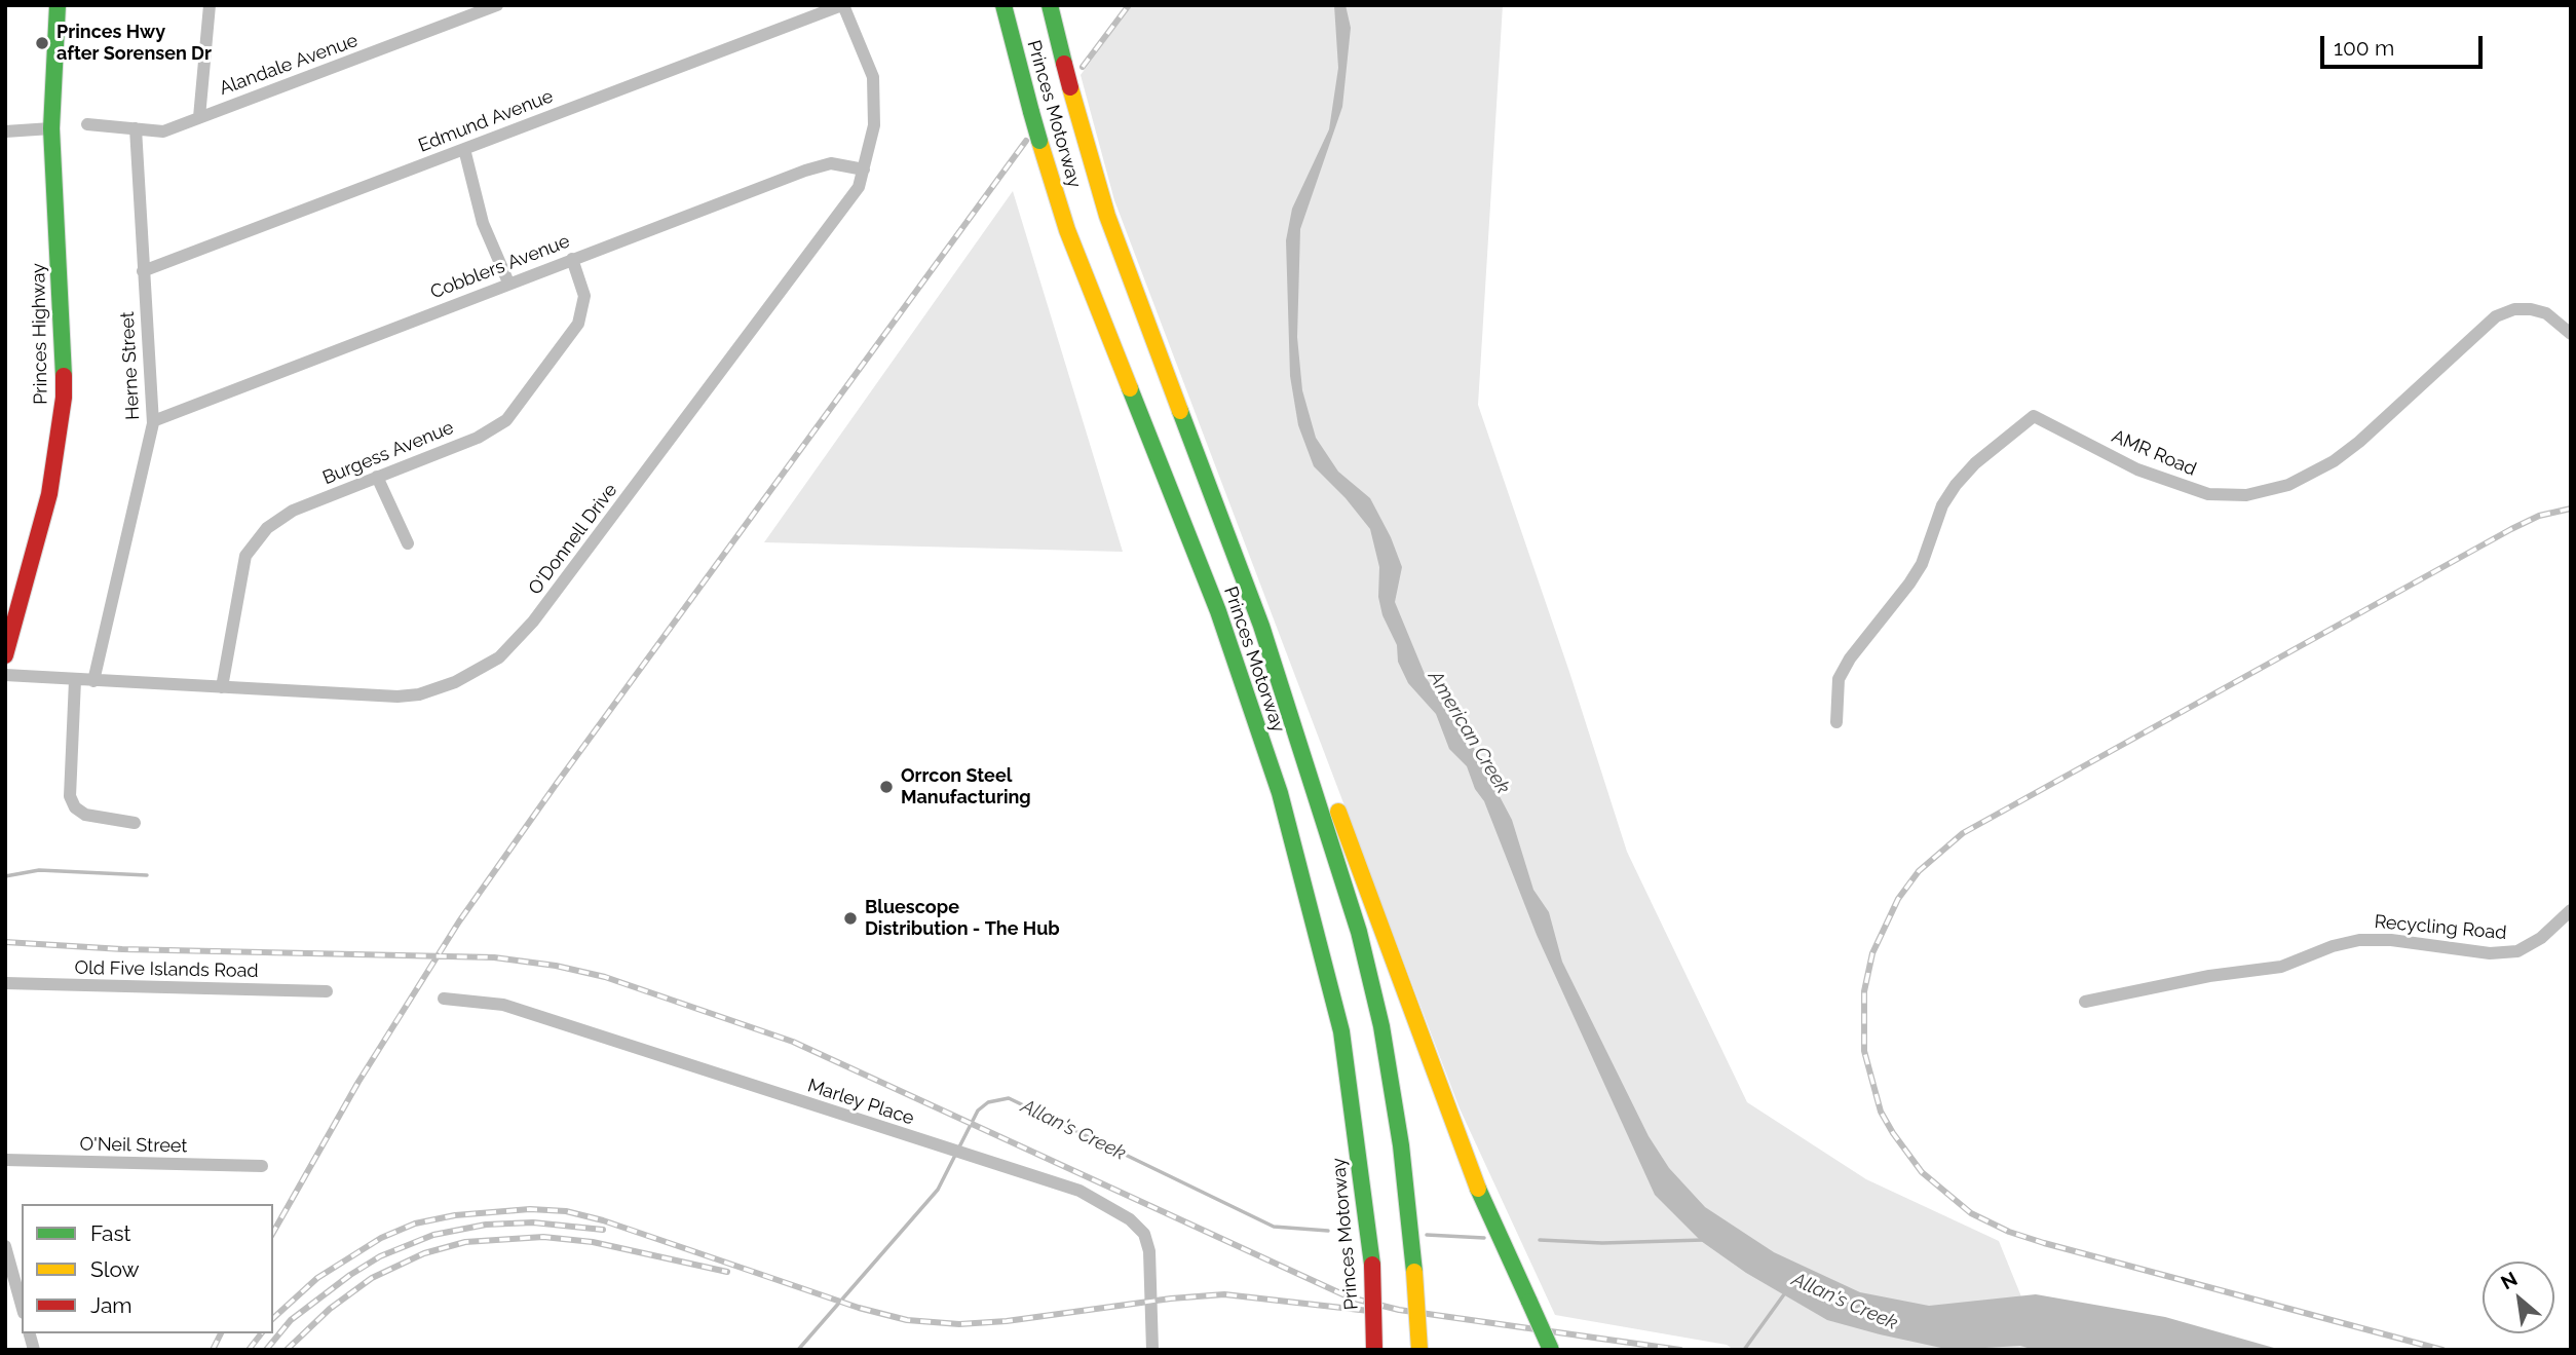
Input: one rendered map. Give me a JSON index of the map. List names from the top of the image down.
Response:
{
  "streets": {
    "main road": ["Princes Motorway", "Princes Highway"],
    "street": [
      "Alandale Avenue",
      "Edmund Avenue",
      "Cobblers Avenue",
      "Herne Street",
      "Burgess Avenue",
      "AMR Road",
      "O'Donnell Drive",
      "Recycling Road",
      "Old Five Islands Road",
      "Marley Place",
      "O'Neil Street"
    ]
  },
  "crossings": [
    ["Alandale Avenue", "Herne Street"],
    ["Edmund Avenue", "Herne Street"],
    ["Edmund Avenue", "O'Donnell Drive"],
    ["Cobblers Avenue", "Herne Street"],
    ["Cobblers Avenue", "Burgess Avenue"],
    ["Cobblers Avenue", "O'Donnell Drive"],
    ["Herne Street", "O'Donnell Drive"],
    ["Burgess Avenue", "O'Donnell Drive"]
  ],
  "water": ["American Creek", "Allan's Creek"],
  "places": ["Princes Hwy after Sorensen Dr", "Orrcon Steel Manufacturing", "Bluescope Distribution - The Hub"],
  "legend": ["Fast", "Slow", "Jam"],
  "scale_bar": "100 m",
  "north": "top left"
}
